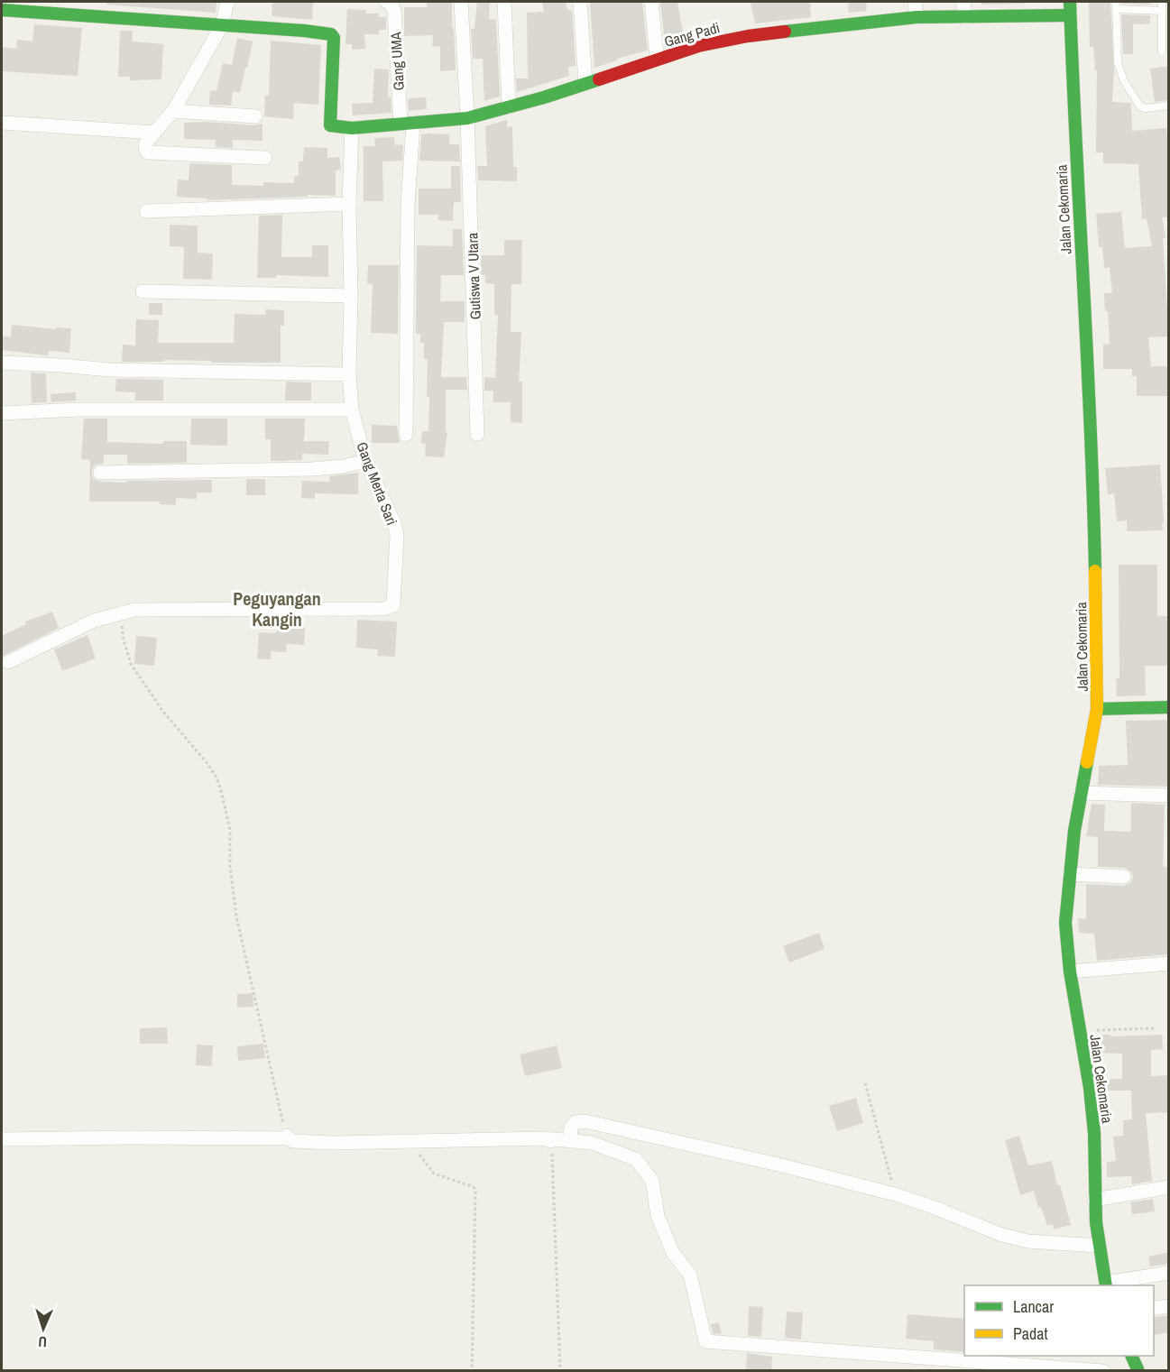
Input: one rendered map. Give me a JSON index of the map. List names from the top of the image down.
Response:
{
  "streets": {
    "street": [
      "Gang Padi",
      "Gang UMA",
      "Jalan Cekomaria",
      "Gutiswa V Utara",
      "Gang Merta Sari"
    ]
  },
  "crossings": [
    ["Gang Padi", "Gang UMA"],
    ["Gang Padi", "Jalan Cekomaria"],
    ["Gang Padi", "Gutiswa V Utara"],
    ["Gang Padi", "Gang Merta Sari"]
  ],
  "districts": ["Peguyangan Kangin"],
  "legend": ["Lancar", "Padat"],
  "north": "bottom"
}
